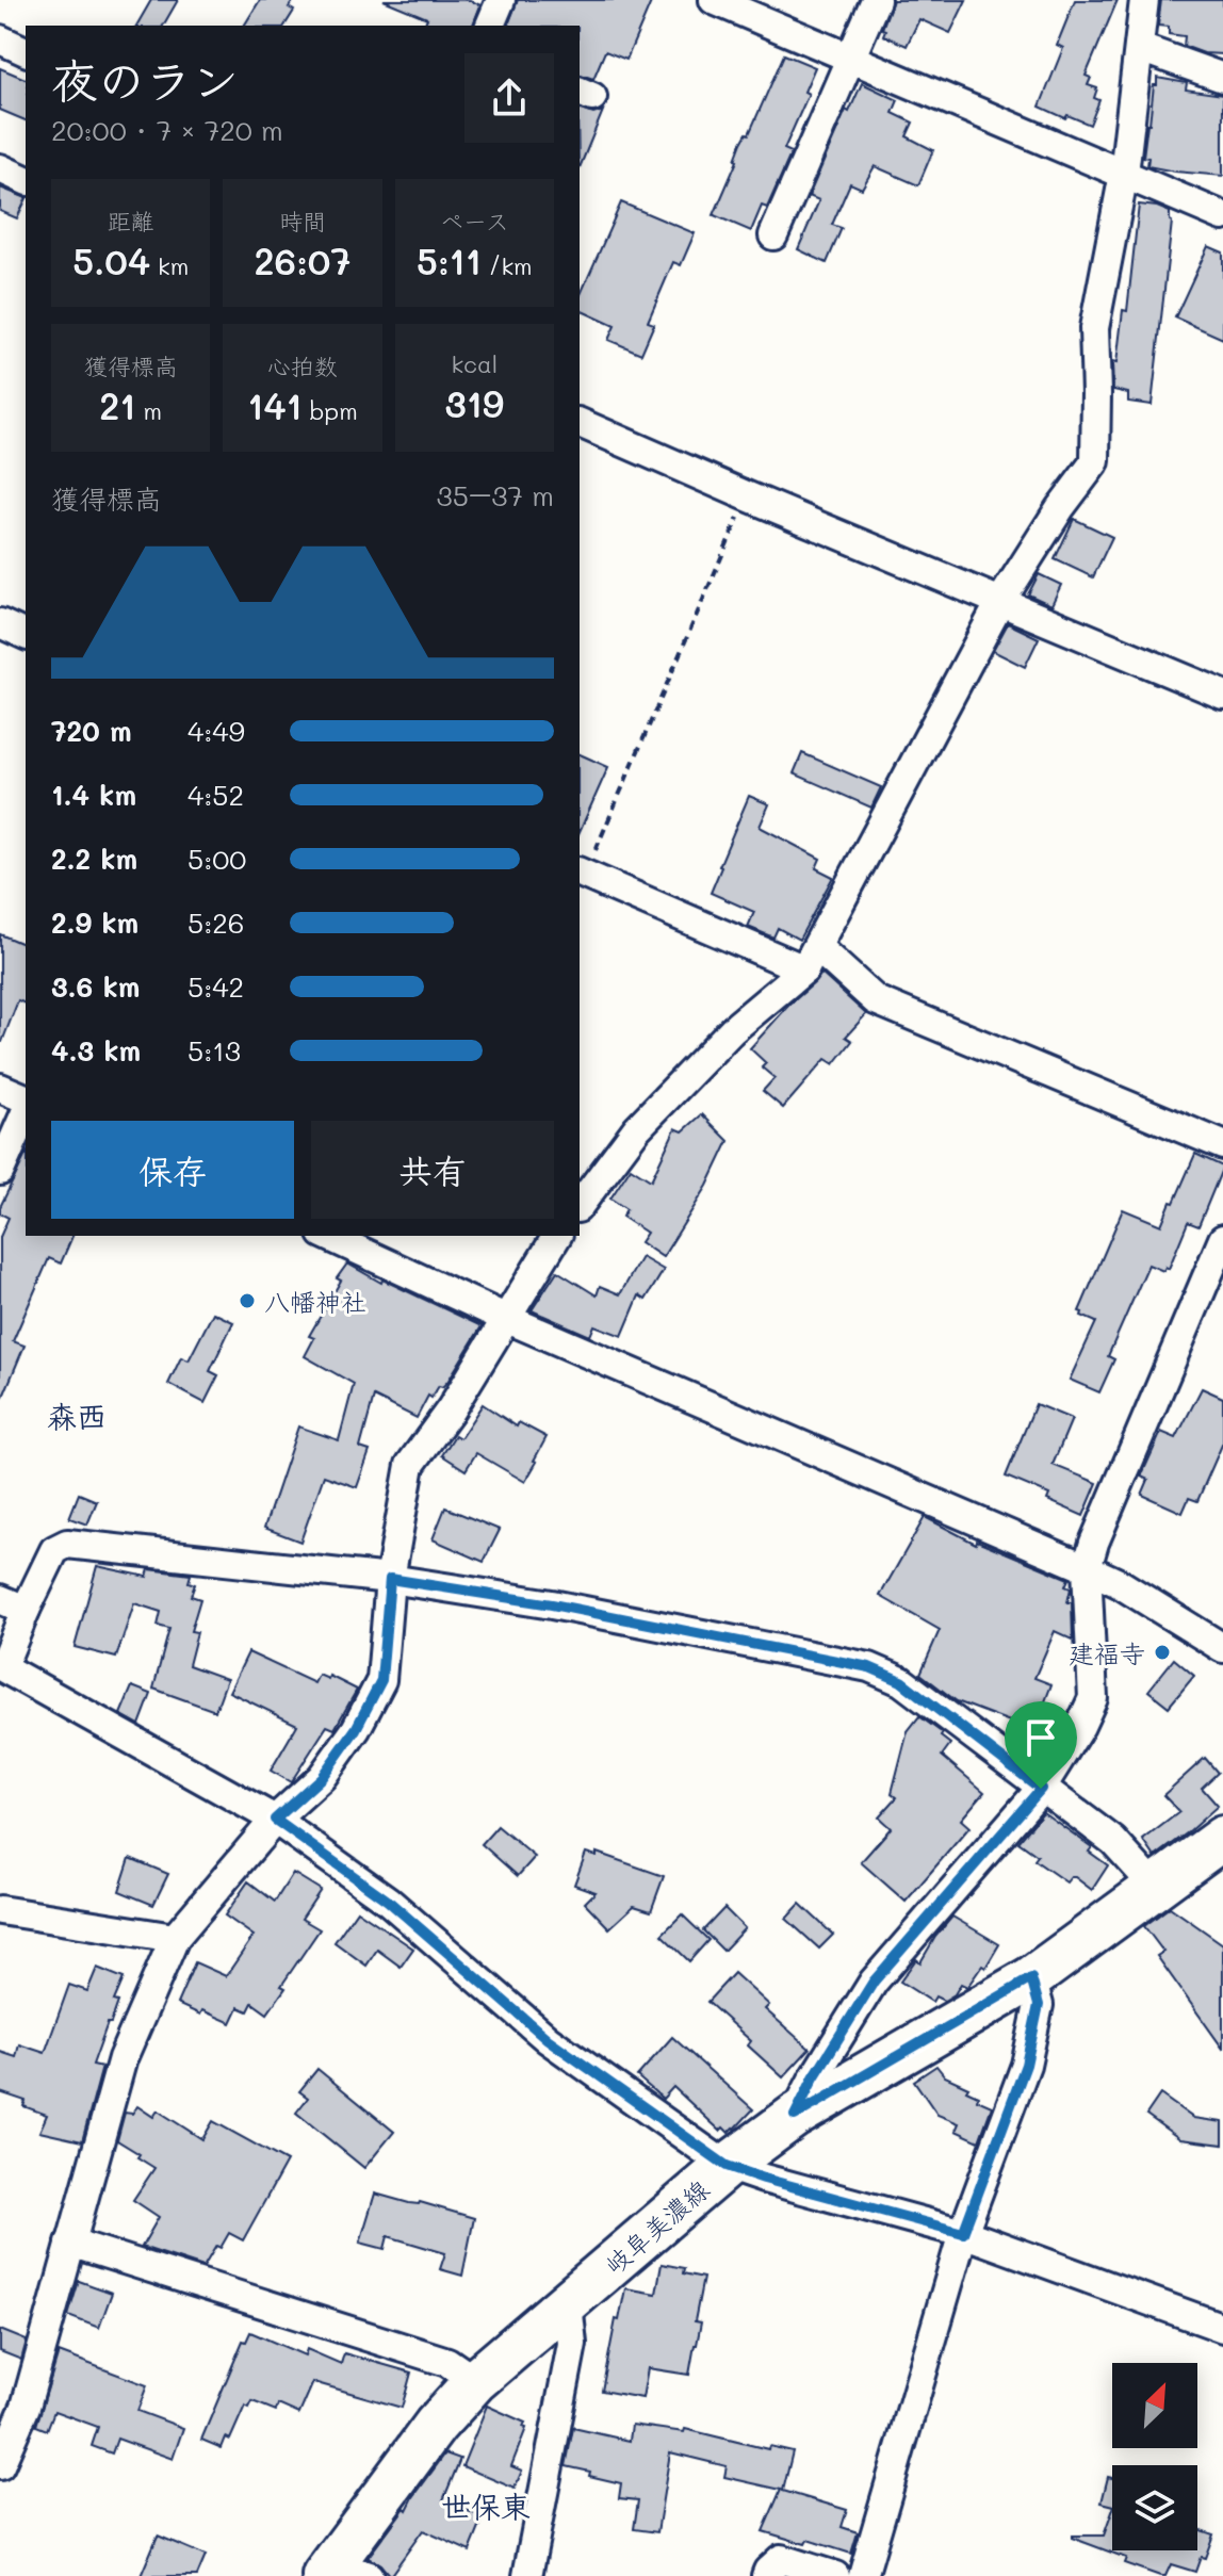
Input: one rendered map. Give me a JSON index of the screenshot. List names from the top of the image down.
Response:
{
  "streets": {
    "main road": ["岐阜美濃線"]
  },
  "districts": ["森西", "世保東"],
  "places": ["八幡神社", "建福寺"],
  "north": "top right",
  "page": {
    "heading": ["夜のラン", "20:00 · 7 × 720 m"],
    "stats": [
      ["距離", "5.04 km"],
      ["時間", "26:07"],
      ["ペース", "5:11 /km"],
      ["獲得標高", "21 m"],
      ["心拍数", "141 bpm"],
      ["kcal", "319"]
    ],
    "chart": ["獲得標高", "35–37 m"],
    "list": [
      {
        "name": "720 m",
        "note": "4:49"
      },
      {
        "name": "1.4 km",
        "note": "4:52"
      },
      {
        "name": "2.2 km",
        "note": "5:00"
      },
      {
        "name": "2.9 km",
        "note": "5:26"
      },
      {
        "name": "3.6 km",
        "note": "5:42"
      },
      {
        "name": "4.3 km",
        "note": "5:13"
      }
    ],
    "buttons": ["保存", "共有"]
  }
}
